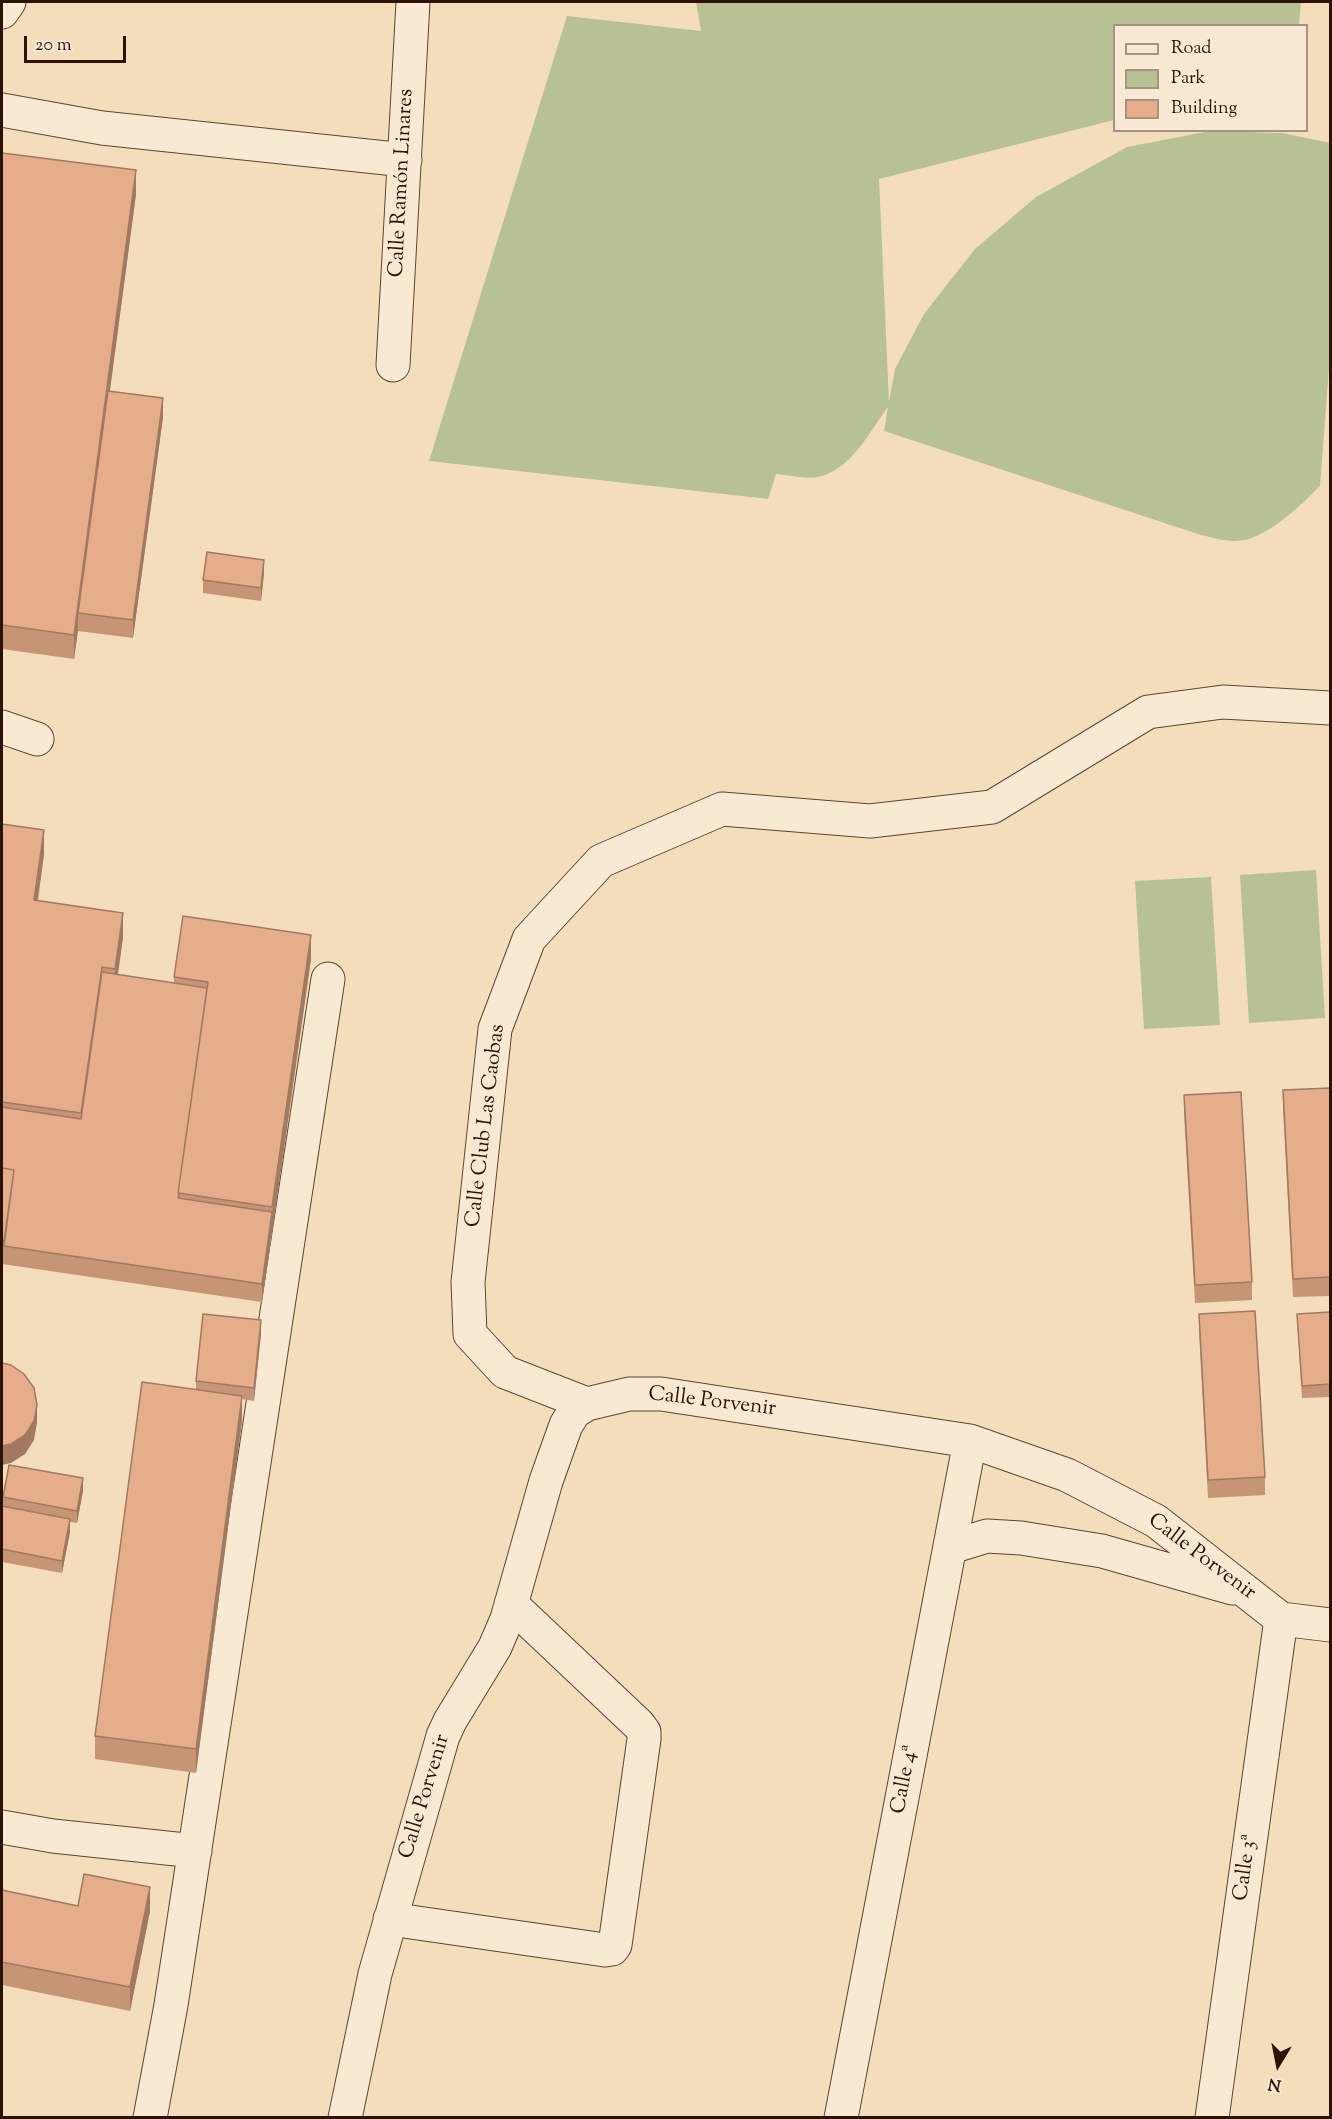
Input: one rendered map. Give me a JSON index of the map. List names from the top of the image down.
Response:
{
  "streets": {
    "street": [
      "Calle Ramón Linares",
      "Calle Club Las Caobas",
      "Calle Porvenir",
      "Calle 4ª",
      "Calle 3ª"
    ]
  },
  "crossings": [
    ["Calle Club Las Caobas", "Calle Porvenir"],
    ["Calle Porvenir", "Calle 4ª"],
    ["Calle Porvenir", "Calle 3ª"]
  ],
  "legend": ["Road", "Park", "Building"],
  "scale_bar": "20 m",
  "north": "bottom"
}
